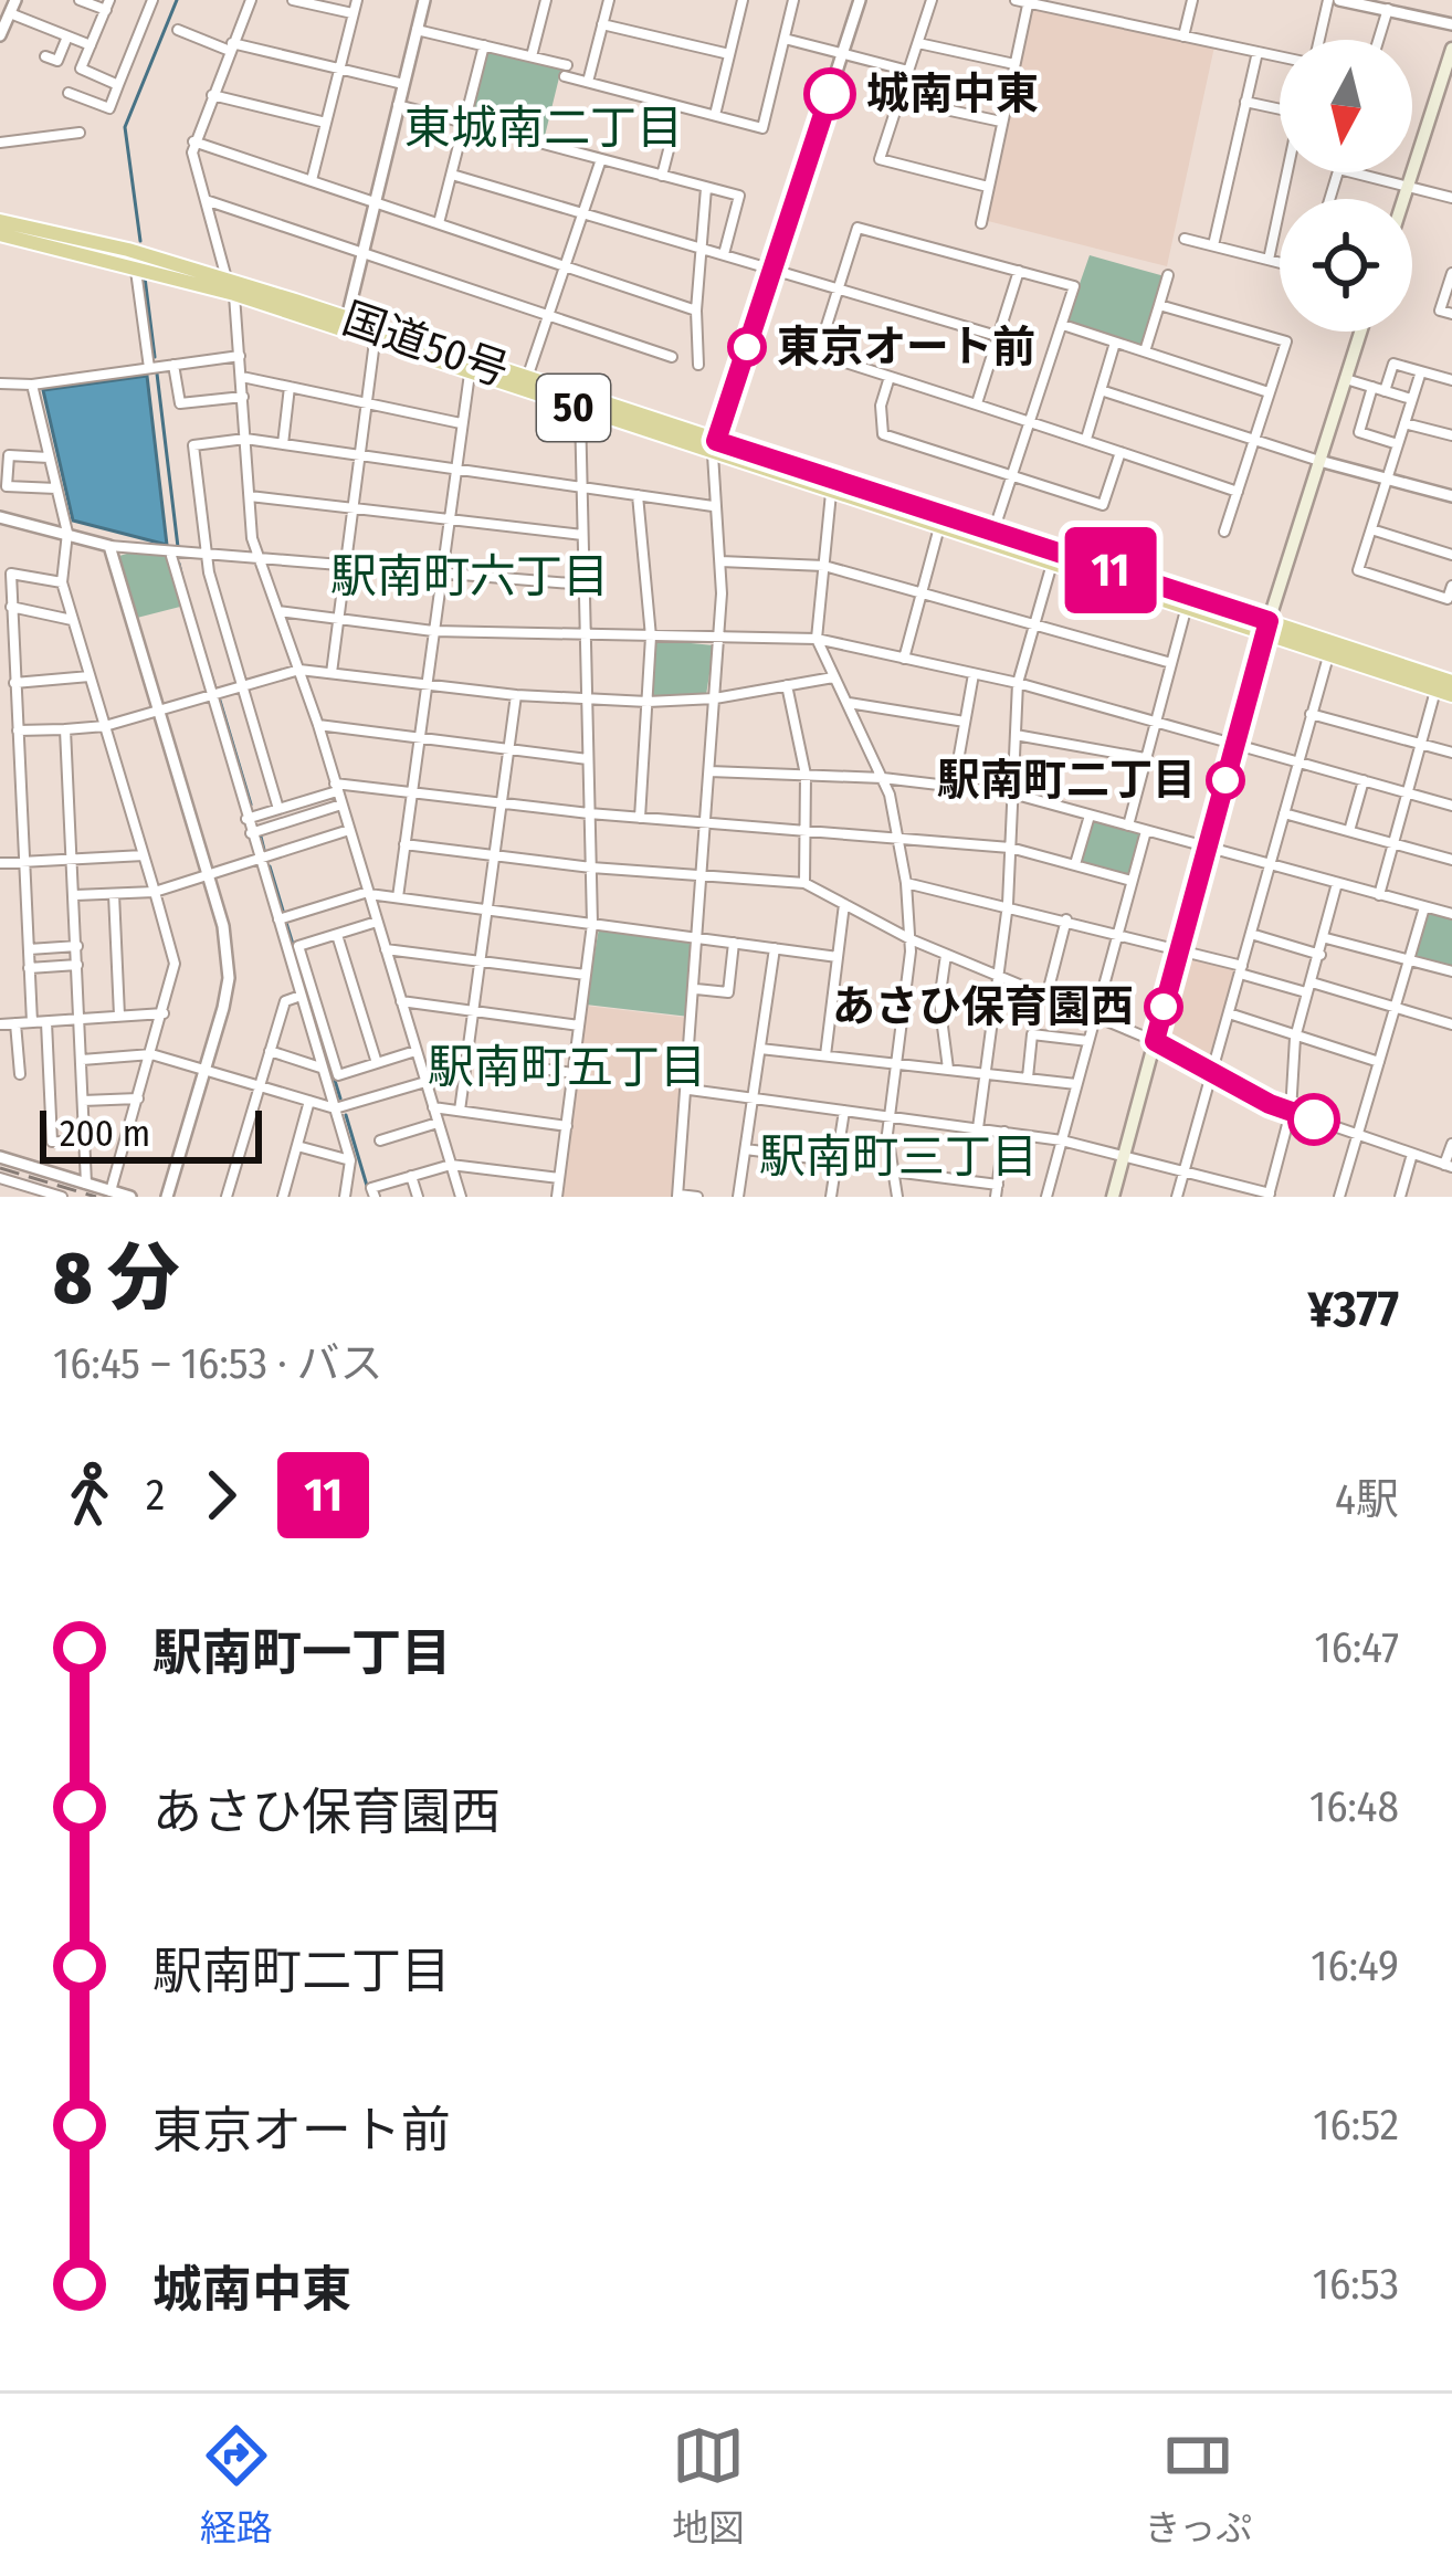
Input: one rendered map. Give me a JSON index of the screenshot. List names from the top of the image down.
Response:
{
  "streets": {
    "highway": ["国道50号", "50"]
  },
  "districts": [
    "東城南二丁目",
    "駅南町六丁目",
    "駅南町五丁目",
    "駅南町三丁目"
  ],
  "places": [
    "城南中東",
    "東京オート前",
    "駅南町二丁目",
    "あさひ保育園西"
  ],
  "lines": ["bus line 11"],
  "scale_bar": "200 m",
  "north": "bottom",
  "page": {
    "on_map": "11",
    "scale": "200 m",
    "heading": ["8 分", "16:45 – 16:53 · バス", "¥377"],
    "legs": ["2", "11", "4駅"],
    "list": [
      {
        "name": "駅南町一丁目",
        "value": "16:47"
      },
      {
        "name": "あさひ保育園西",
        "value": "16:48"
      },
      {
        "name": "駅南町二丁目",
        "value": "16:49"
      },
      {
        "name": "東京オート前",
        "value": "16:52"
      },
      {
        "name": "城南中東",
        "value": "16:53"
      }
    ],
    "tabs": ["経路", "地図", "きっぷ"]
  }
}
